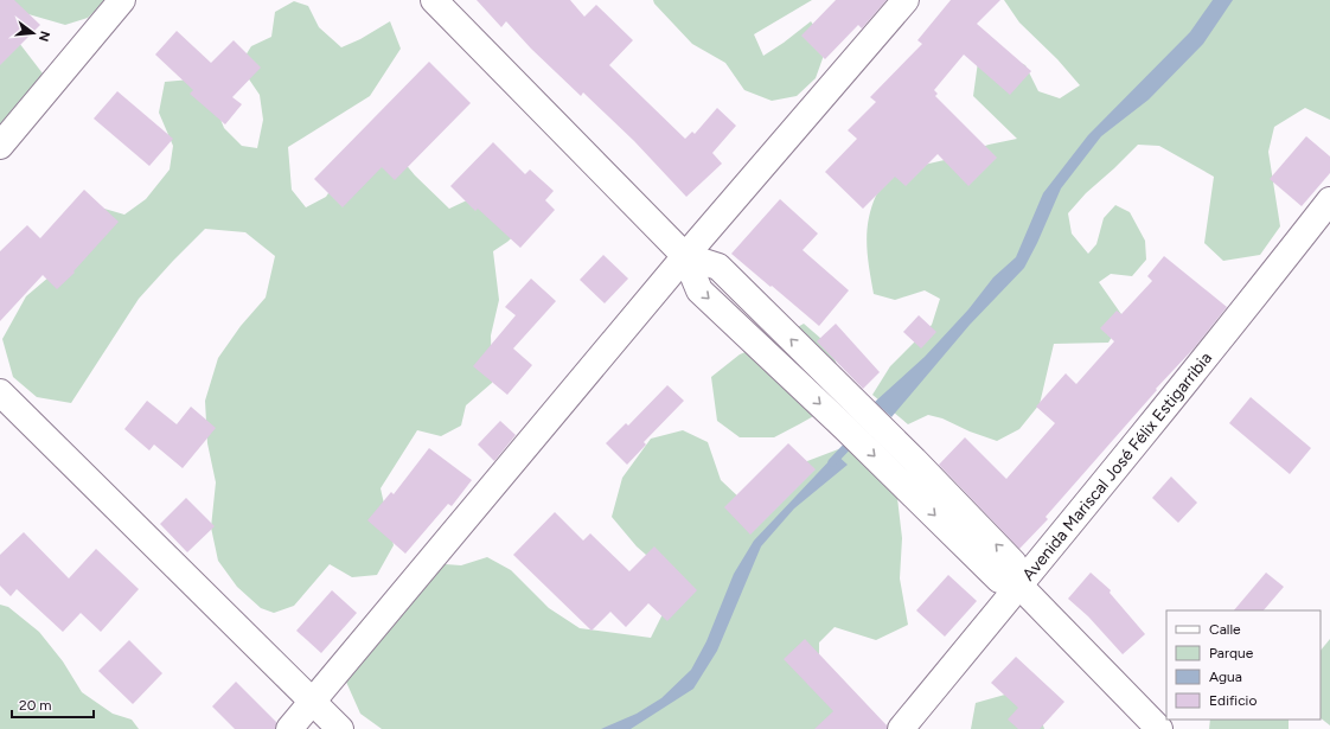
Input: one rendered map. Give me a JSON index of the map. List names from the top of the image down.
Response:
{
  "streets": {
    "street": ["Avenida Mariscal José Félix Estigarribia"]
  },
  "legend": [
    "Calle",
    "Parque",
    "Agua",
    "Edificio"
  ],
  "scale_bar": "20 m",
  "north": "right"
}
